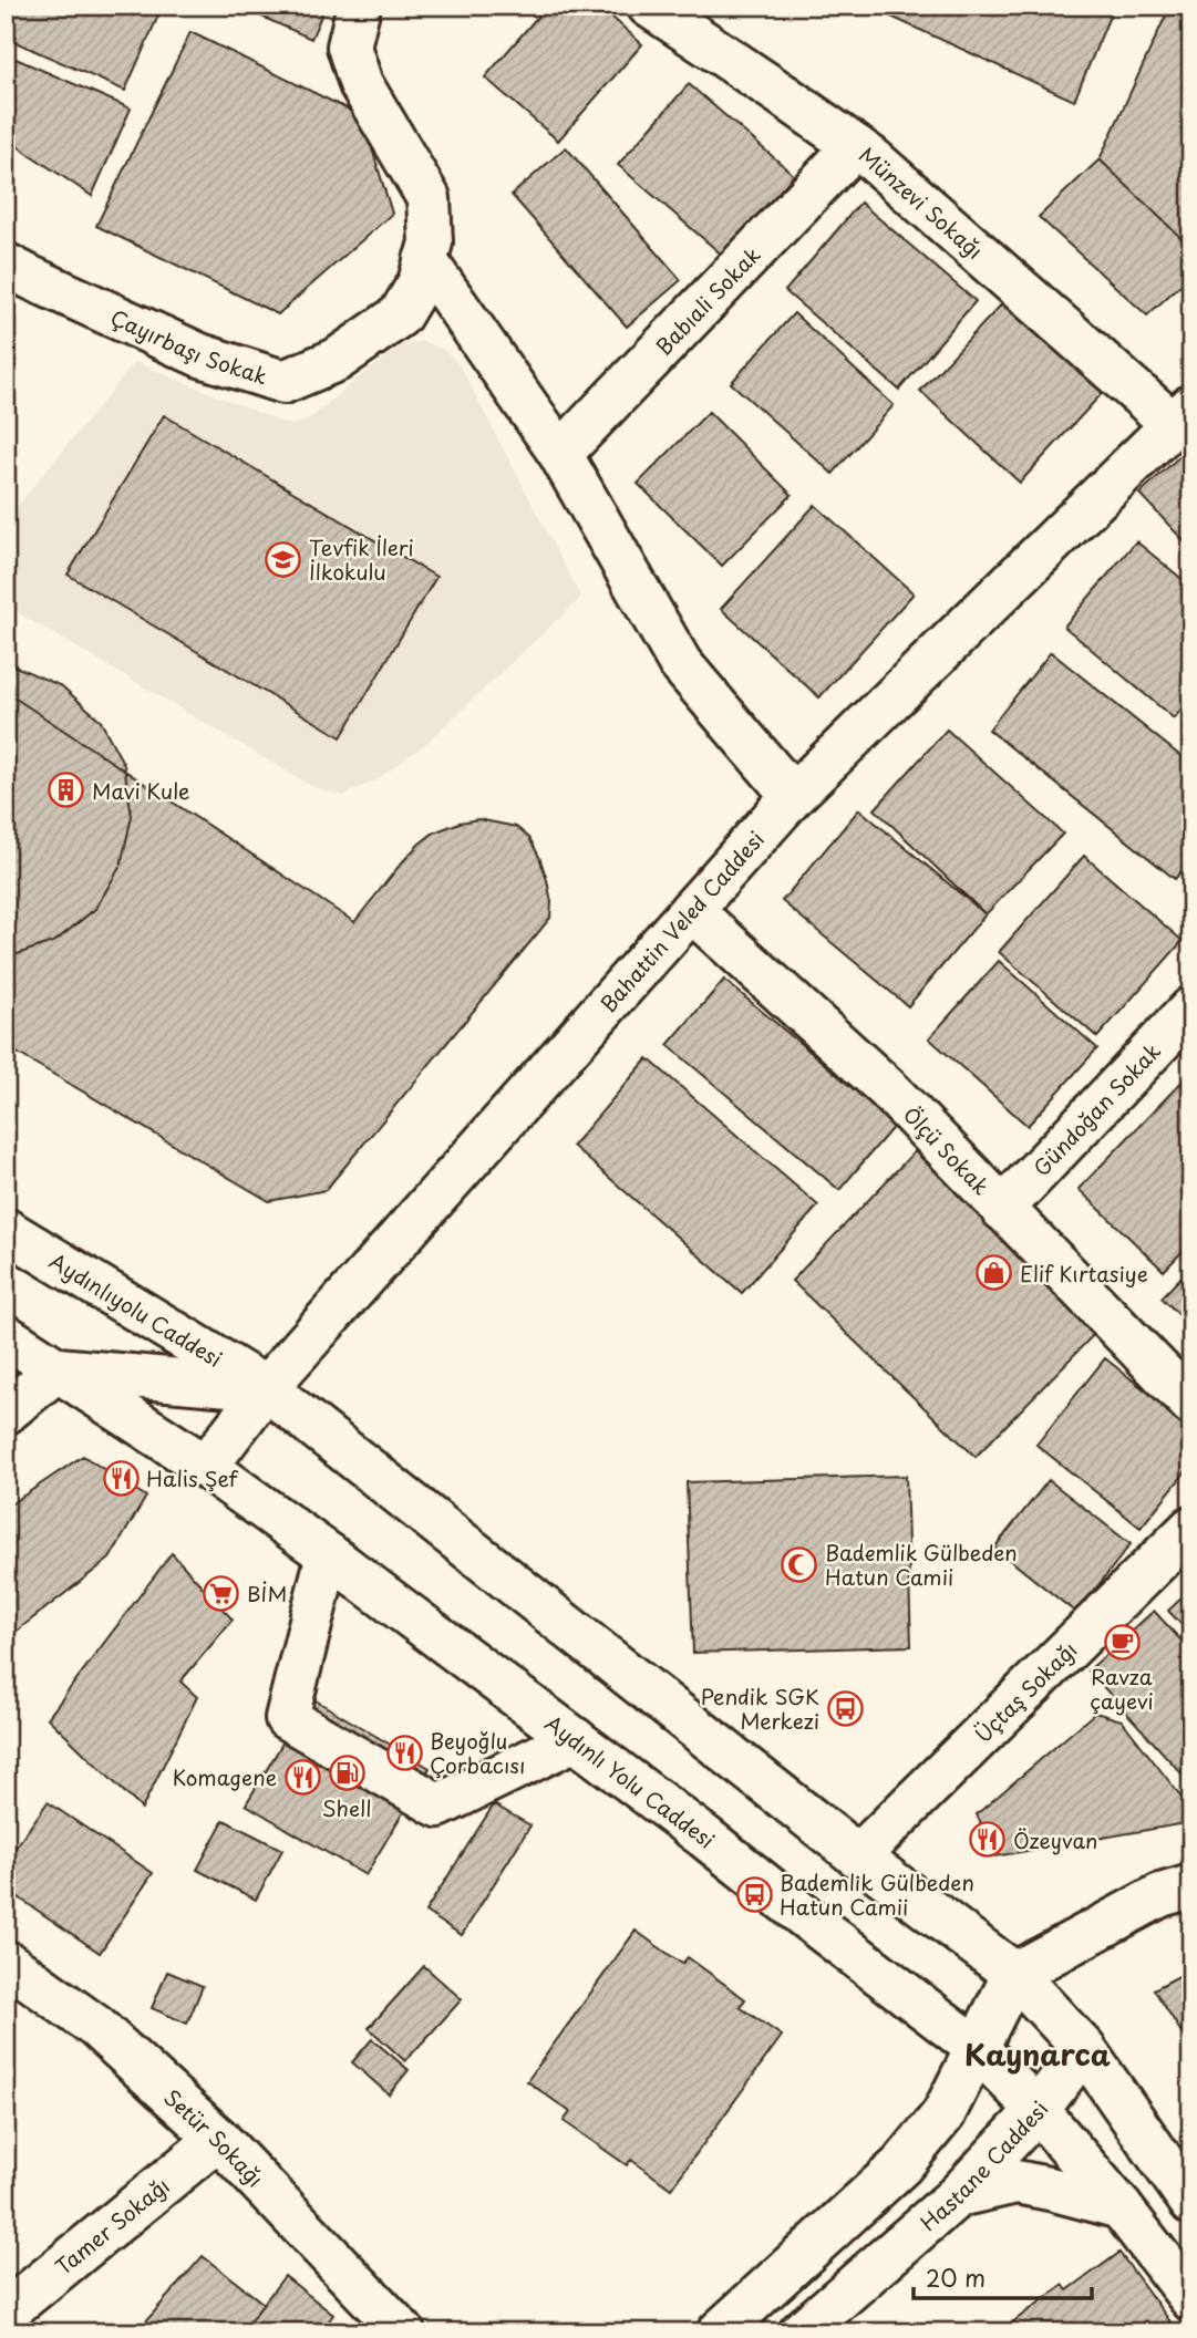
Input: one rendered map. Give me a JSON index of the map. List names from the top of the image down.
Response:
{
  "streets": {
    "street": [
      "Münzevi Sokağı",
      "Babıali Sokak",
      "Çayırbaşı Sokak",
      "Bahattin Veled Caddesi",
      "Gündoğan Sokak",
      "Ölçü Sokak",
      "Aydınlıyolu Caddesi",
      "Üçtaş Sokağı",
      "Aydınlı Yolu Caddesi",
      "Setür Sokağı",
      "Hastane Caddesi",
      "Tamer Sokağı"
    ]
  },
  "crossings": [
    ["Münzevi Sokağı", "Babıali Sokak"],
    ["Münzevi Sokağı", "Bahattin Veled Caddesi"],
    ["Bahattin Veled Caddesi", "Ölçü Sokak"],
    ["Bahattin Veled Caddesi", "Aydınlıyolu Caddesi"],
    ["Bahattin Veled Caddesi", "Aydınlı Yolu Caddesi"],
    ["Gündoğan Sokak", "Ölçü Sokak"],
    ["Aydınlı Yolu Caddesi", "Hastane Caddesi"],
    ["Setür Sokağı", "Tamer Sokağı"]
  ],
  "districts": ["Kaynarca"],
  "places": {
    "school or university": ["Tevfik İleri İlkokulu"],
    "building": ["Mavi Kule"],
    "shop": ["Elif Kırtasiye"],
    "restaurant": [
      "Halis Şef",
      "Beyoğlu Çorbacısı",
      "Komagene",
      "Özeyvan"
    ],
    "mosque": ["Bademlik Gülbeden Hatun Camii"],
    "supermarket": ["BİM"],
    "cafe": ["Ravza çayevi"],
    "bus stop": ["Pendik SGK Merkezi", "Bademli̇k Gülbeden Hatun Cami̇i̇"],
    "fuel station": ["Shell"]
  },
  "scale_bar": "20 m"
}
